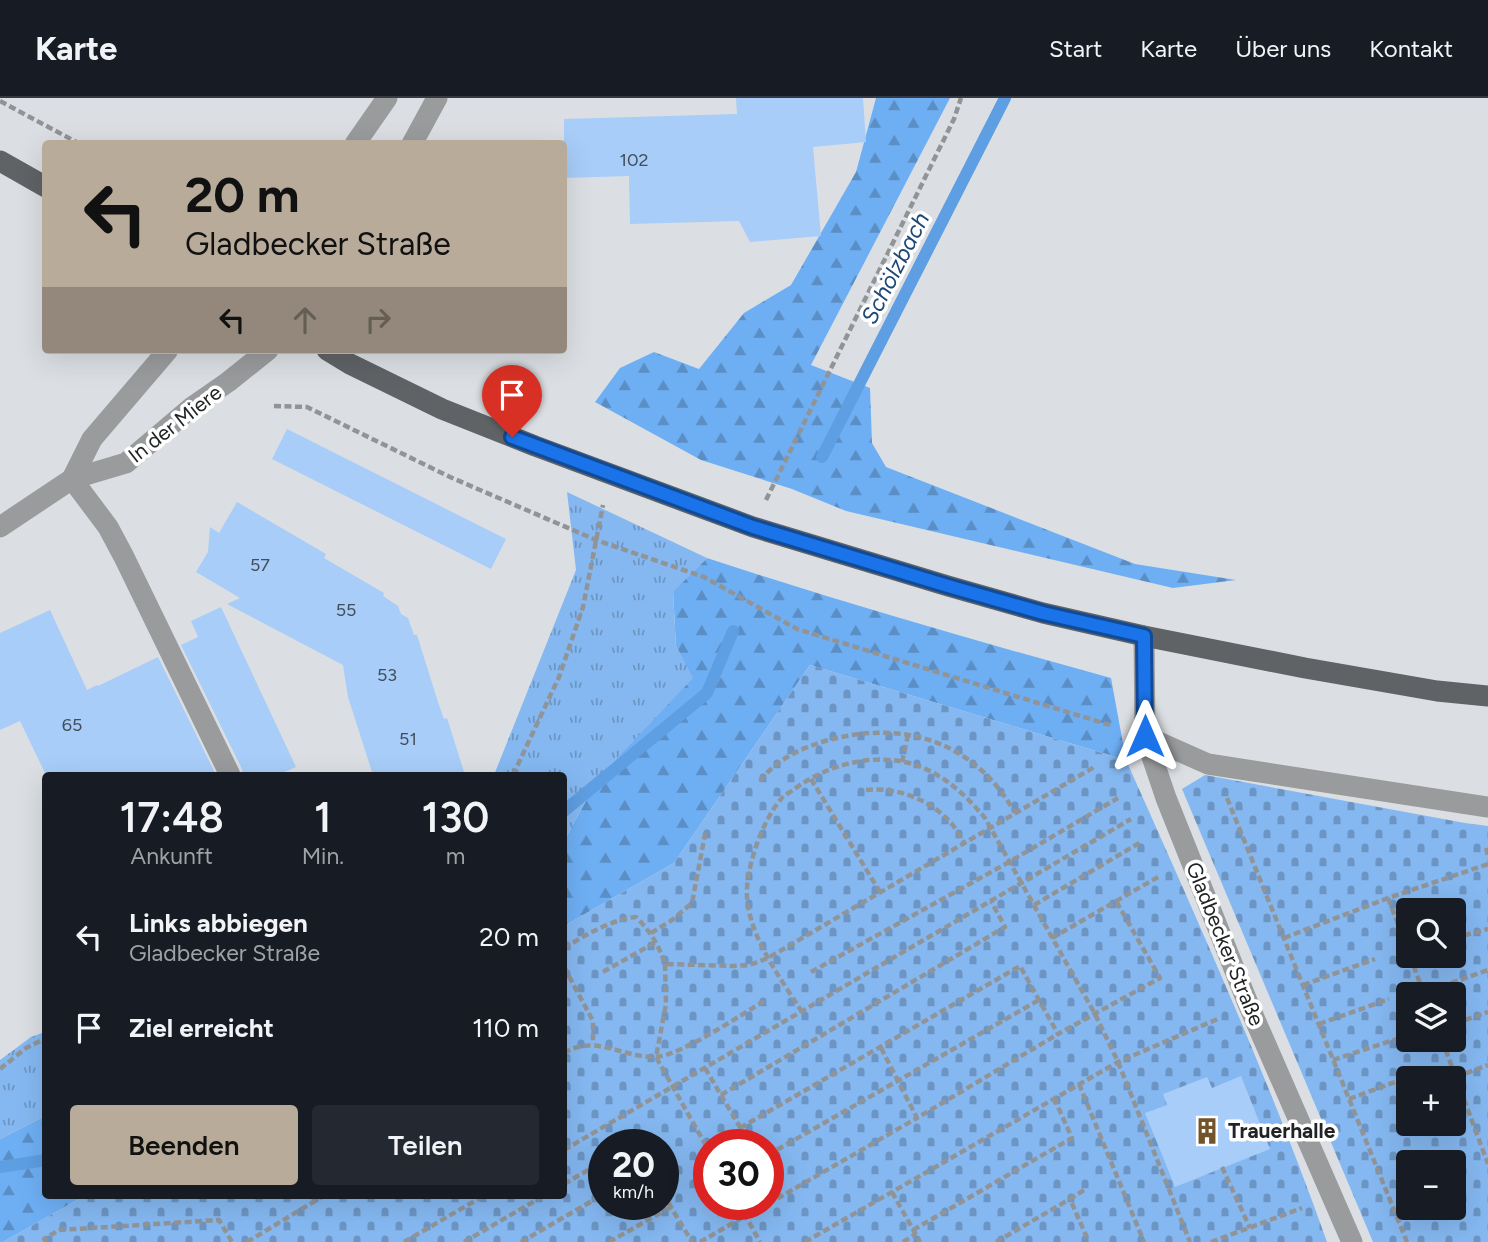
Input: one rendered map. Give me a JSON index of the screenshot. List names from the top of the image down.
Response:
{
  "streets": {
    "street": ["In der Miere", "Gladbecker Straße"]
  },
  "water": ["Schölzbach"],
  "places": {
    "building": ["Trauerhalle"]
  },
  "house_numbers": [
    "102",
    "57",
    "55",
    "53",
    "65",
    "51"
  ],
  "page": {
    "header": "Karte",
    "nav": [
      "Start",
      "Karte",
      "Über uns",
      "Kontakt"
    ],
    "turn": ["20 m", "Gladbecker Straße"],
    "eta": [
      "17:48",
      "Ankunft",
      "1",
      "Min.",
      "130",
      "m"
    ],
    "list": [
      {
        "name": "Links abbiegen",
        "note": "Gladbecker Straße",
        "value": "20 m"
      },
      {
        "name": "Ziel erreicht",
        "value": "110 m"
      }
    ],
    "map_buttons": ["+", "−"],
    "buttons": ["Beenden", "Teilen"],
    "speed": "20 km/h",
    "limit": "30"
  }
}
